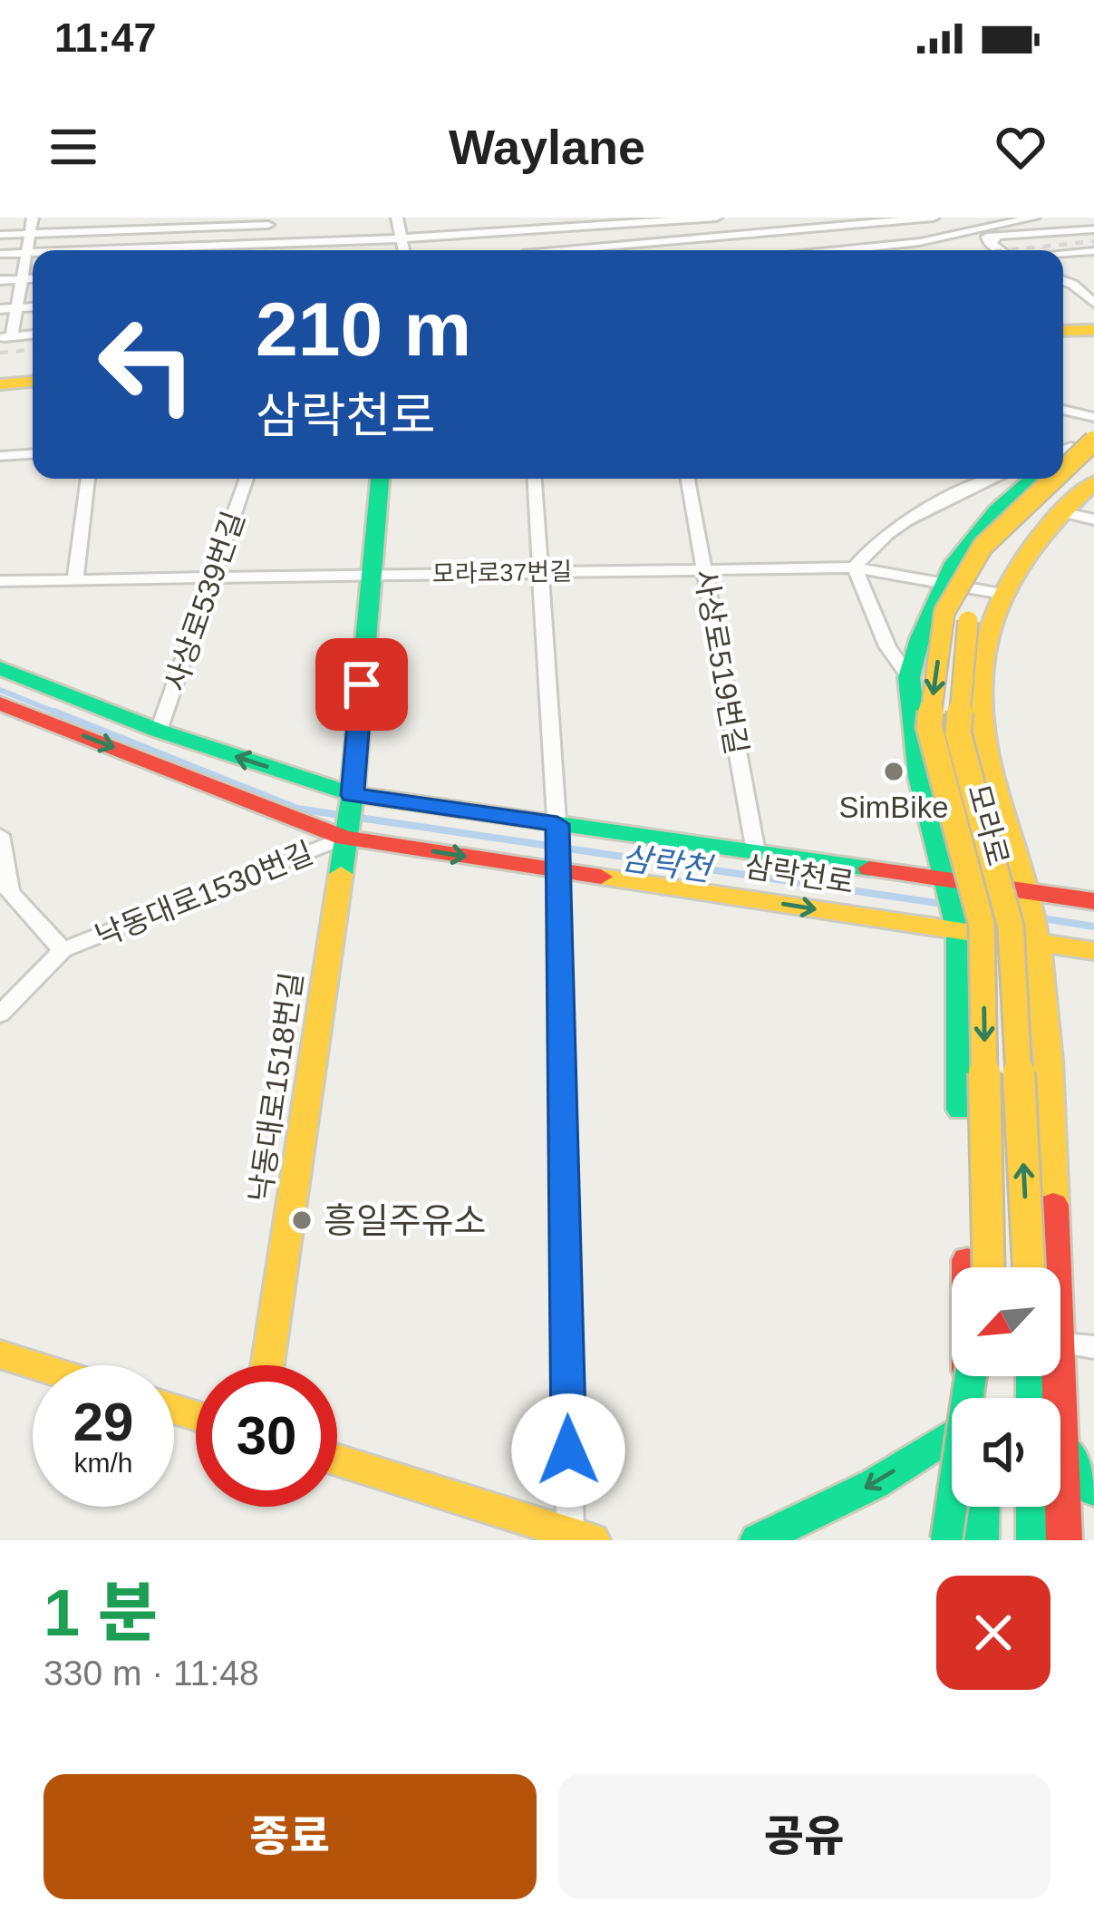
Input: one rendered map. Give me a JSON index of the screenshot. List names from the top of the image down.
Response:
{
  "streets": {
    "main road": ["모라로", "삼락천로", "낙동대로1518번길"],
    "street": [
      "모라로37번길",
      "사상로539번길",
      "사상로519번길",
      "낙동대로1530번길"
    ]
  },
  "crossings": [
    ["모라로37번길", "사상로539번길"],
    ["모라로37번길", "사상로519번길"],
    ["모라로37번길", "모라로"],
    ["모라로37번길", "낙동대로1518번길"],
    ["사상로539번길", "삼락천로"],
    ["사상로519번길", "삼락천로"],
    ["모라로", "삼락천로"],
    ["삼락천로", "낙동대로1530번길"],
    ["삼락천로", "낙동대로1518번길"],
    ["낙동대로1530번길", "낙동대로1518번길"]
  ],
  "water": ["삼락천"],
  "places": ["SimBike", "흥일주유소"],
  "north": "bottom left",
  "page": {
    "status": "11:47",
    "header": "Waylane",
    "turn": ["210 m", "삼락천로"],
    "speed": "29 km/h",
    "limit": "30",
    "heading": ["1 분", "330 m · 11:48"],
    "buttons": ["종료", "공유"]
  }
}
